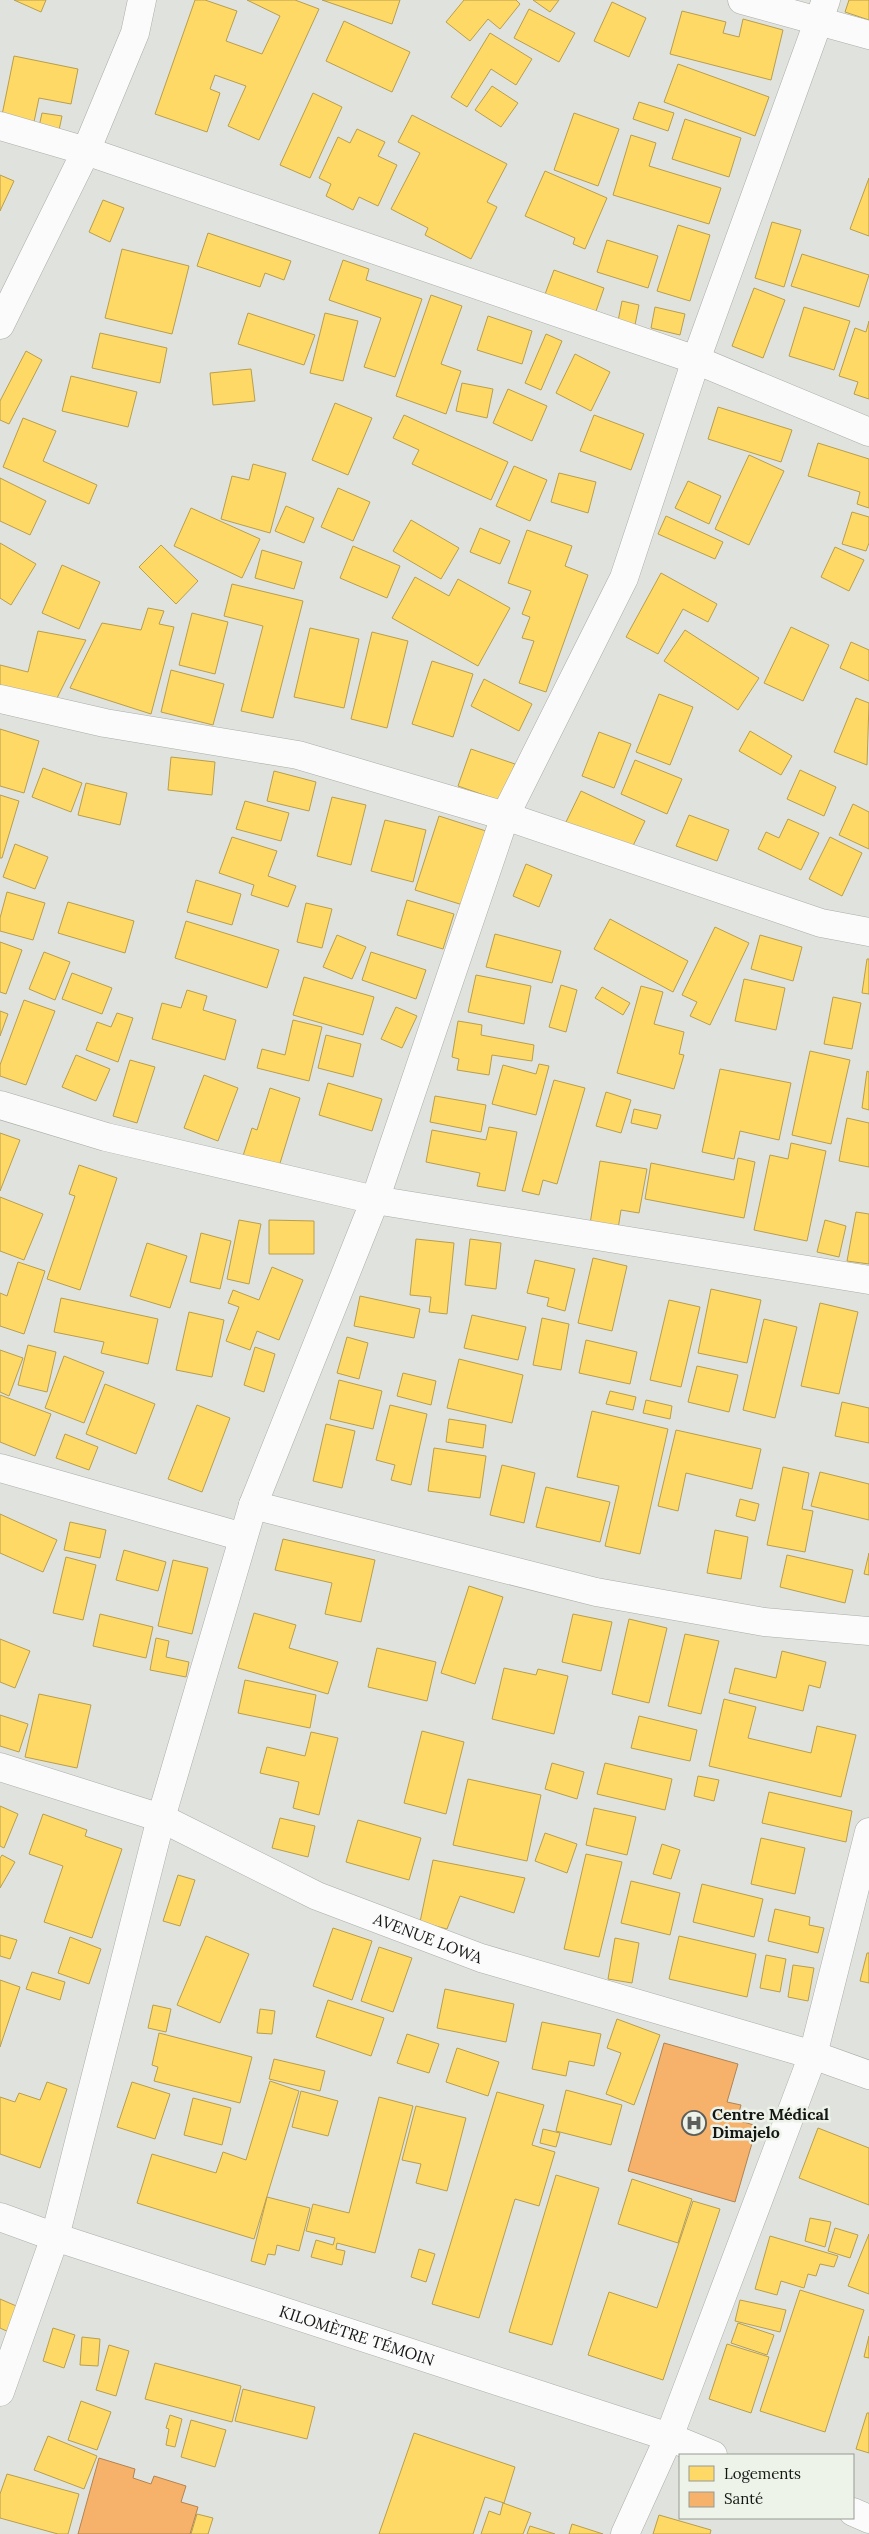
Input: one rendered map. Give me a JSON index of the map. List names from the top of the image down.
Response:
{
  "streets": {
    "street": ["AVENUE LOWA", "KILOMÈTRE TÉMOIN"]
  },
  "places": {
    "hospital": ["Centre Médical Dimajelo"]
  },
  "legend": ["Logements", "Santé"]
}
